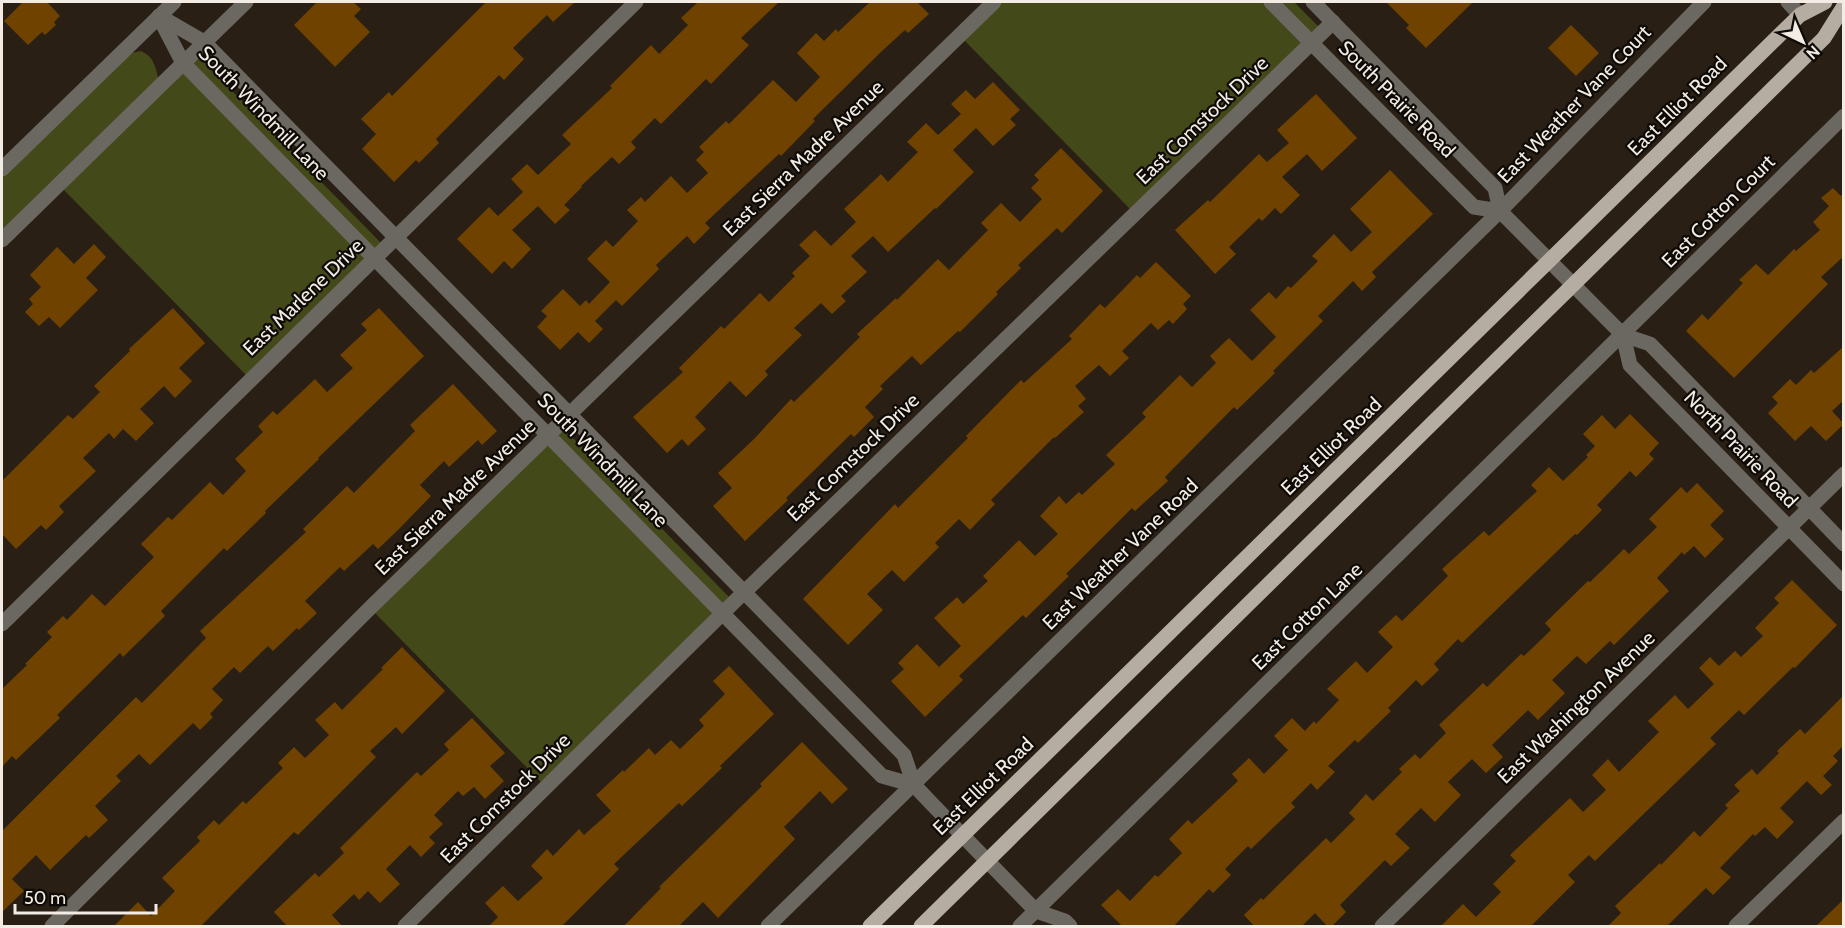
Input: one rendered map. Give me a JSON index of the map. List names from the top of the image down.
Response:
{
  "streets": {
    "main road": ["East Elliot Road"],
    "street": [
      "South Prairie Road",
      "East Weather Vane Court",
      "South Windmill Lane",
      "East Comstock Drive",
      "East Sierra Madre Avenue",
      "East Cotton Court",
      "East Marlene Drive",
      "North Prairie Road",
      "East Weather Vane Road",
      "East Cotton Lane",
      "East Washington Avenue"
    ]
  },
  "crossings": [
    ["South Prairie Road", "East Weather Vane Court"],
    ["South Prairie Road", "East Elliot Road"],
    ["South Prairie Road", "East Comstock Drive"],
    ["South Prairie Road", "North Prairie Road"],
    ["South Prairie Road", "East Weather Vane Road"],
    ["East Weather Vane Court", "East Weather Vane Road"],
    ["East Elliot Road", "South Windmill Lane"],
    ["East Elliot Road", "North Prairie Road"],
    ["South Windmill Lane", "East Comstock Drive"],
    ["South Windmill Lane", "East Sierra Madre Avenue"],
    ["South Windmill Lane", "East Marlene Drive"],
    ["South Windmill Lane", "East Weather Vane Road"],
    ["South Windmill Lane", "East Cotton Lane"],
    ["East Cotton Court", "North Prairie Road"],
    ["East Cotton Court", "East Cotton Lane"],
    ["North Prairie Road", "East Cotton Lane"],
    ["North Prairie Road", "East Washington Avenue"]
  ],
  "scale_bar": "50 m",
  "north": "bottom right"
}
